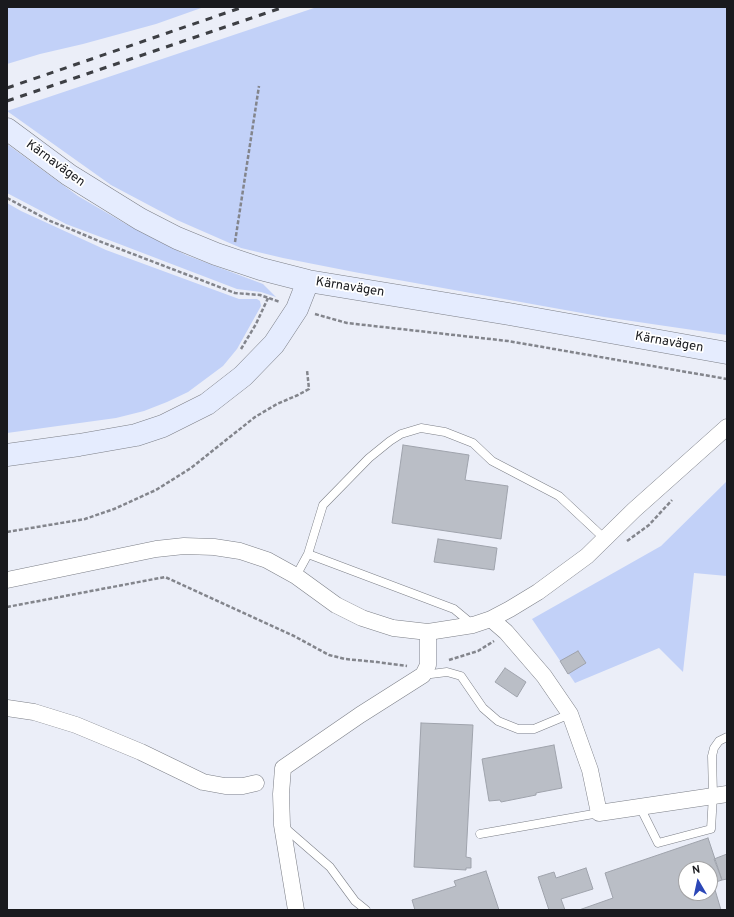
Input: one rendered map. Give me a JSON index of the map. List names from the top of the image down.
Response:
{
  "streets": {
    "street": ["Kärnavägen"]
  },
  "north": "top"
}
